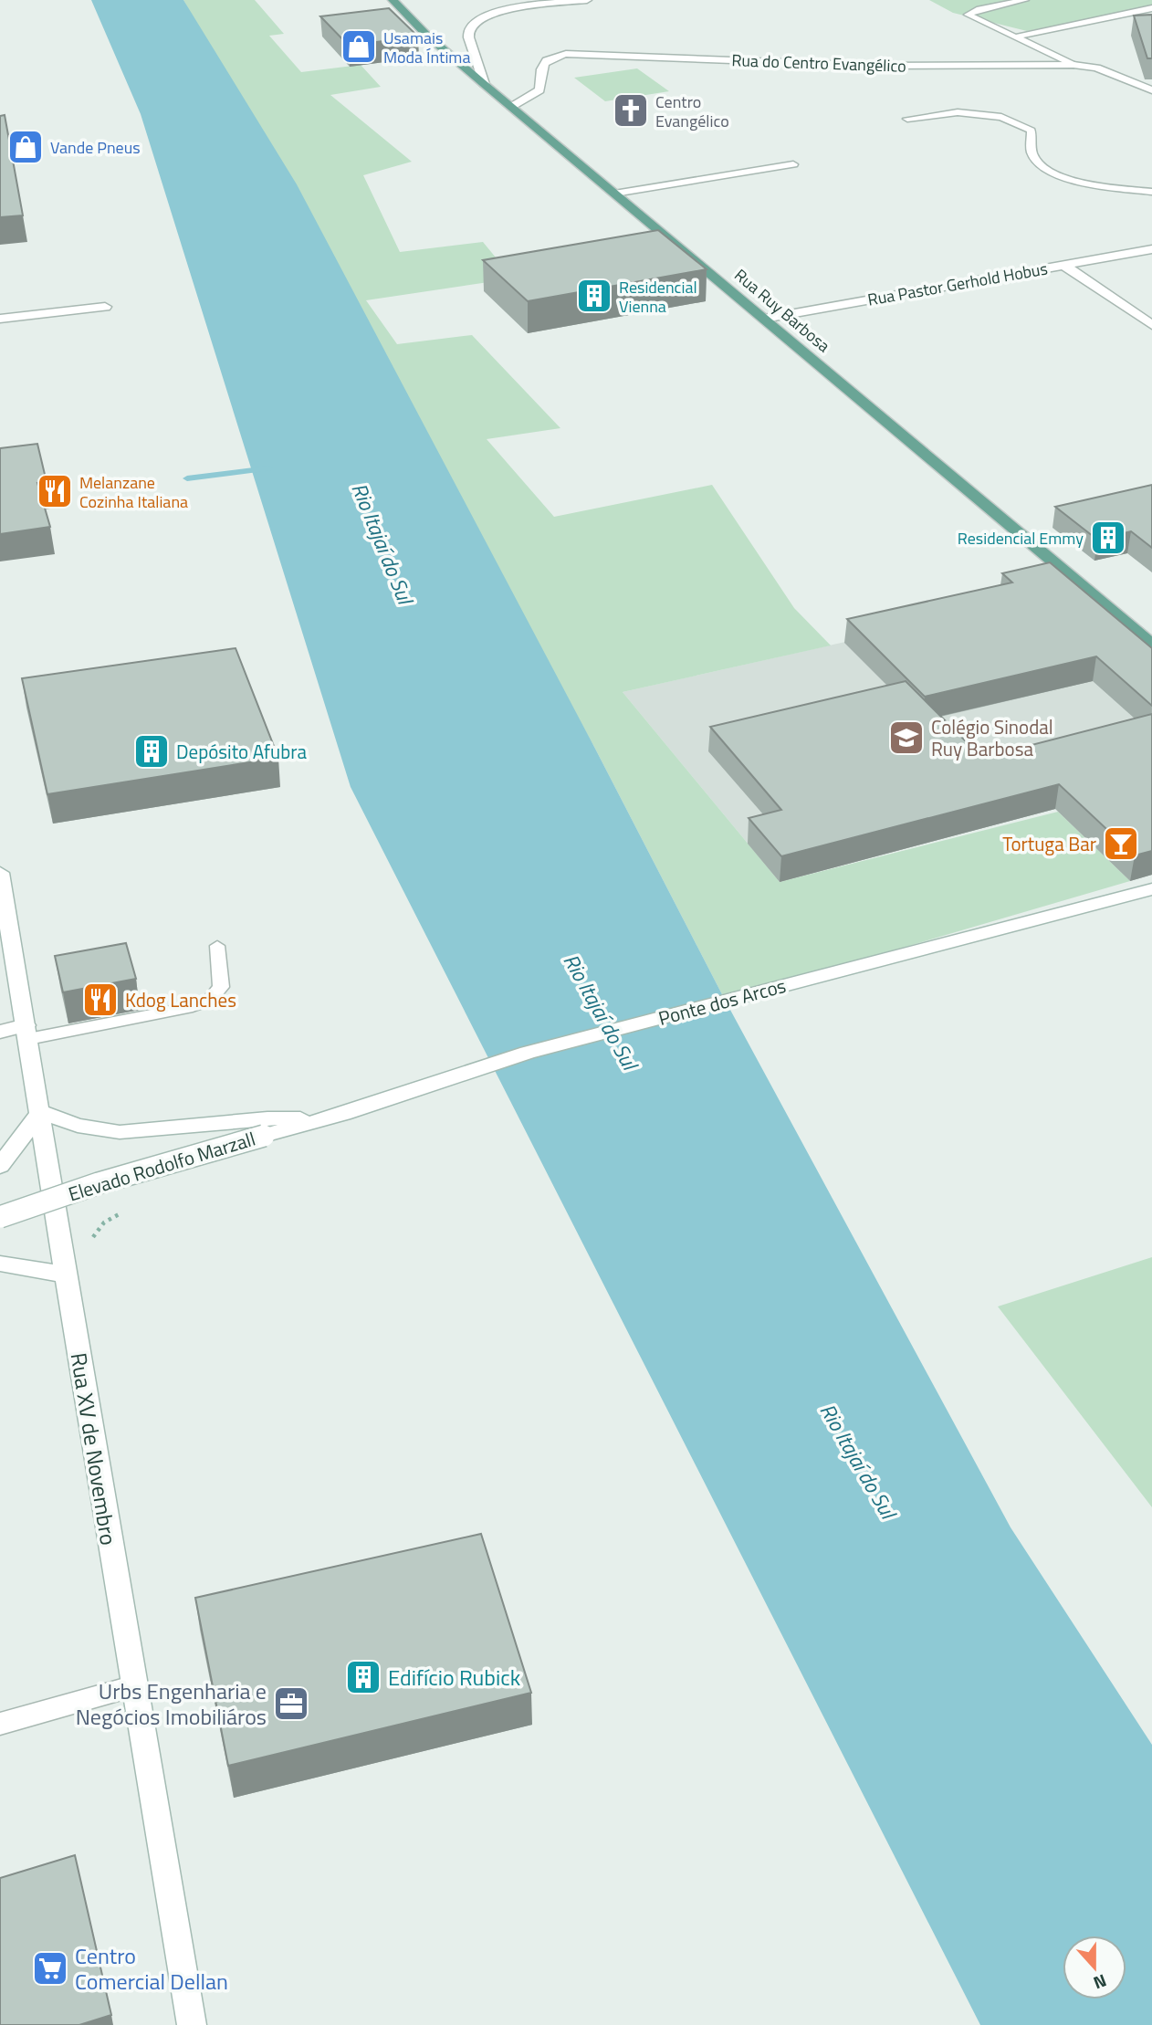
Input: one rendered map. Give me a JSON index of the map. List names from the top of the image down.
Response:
{
  "streets": {
    "main road": ["Rua Ruy Barbosa"],
    "street": [
      "Rua do Centro Evangélico",
      "Rua Pastor Gerhold Hobus",
      "Ponte dos Arcos",
      "Elevado Rodolfo Marzall",
      "Rua XV de Novembro"
    ]
  },
  "crossings": [
    ["Rua do Centro Evangélico", "Rua Ruy Barbosa"],
    ["Rua Pastor Gerhold Hobus", "Rua Ruy Barbosa"],
    ["Ponte dos Arcos", "Elevado Rodolfo Marzall"]
  ],
  "water": ["Rio Itajaí do Sul"],
  "places": {
    "shop": ["Usamais Moda Íntima", "Vande Pneus"],
    "church": ["Centro Evangélico"],
    "building": [
      "Residencial Vienna",
      "Residencial Emmy",
      "Depósito Afubra",
      "Edifício Rubick"
    ],
    "restaurant": ["Melanzane Cozinha Italiana", "Kdog Lanches"],
    "school or university": ["Colégio Sinodal Ruy Barbosa"],
    "bar": ["Tortuga Bar"],
    "office": ["Urbs Engenharia e Negócios Imobiliáros"],
    "supermarket": ["Centro Comercial Dellan"]
  },
  "north": "bottom"
}
